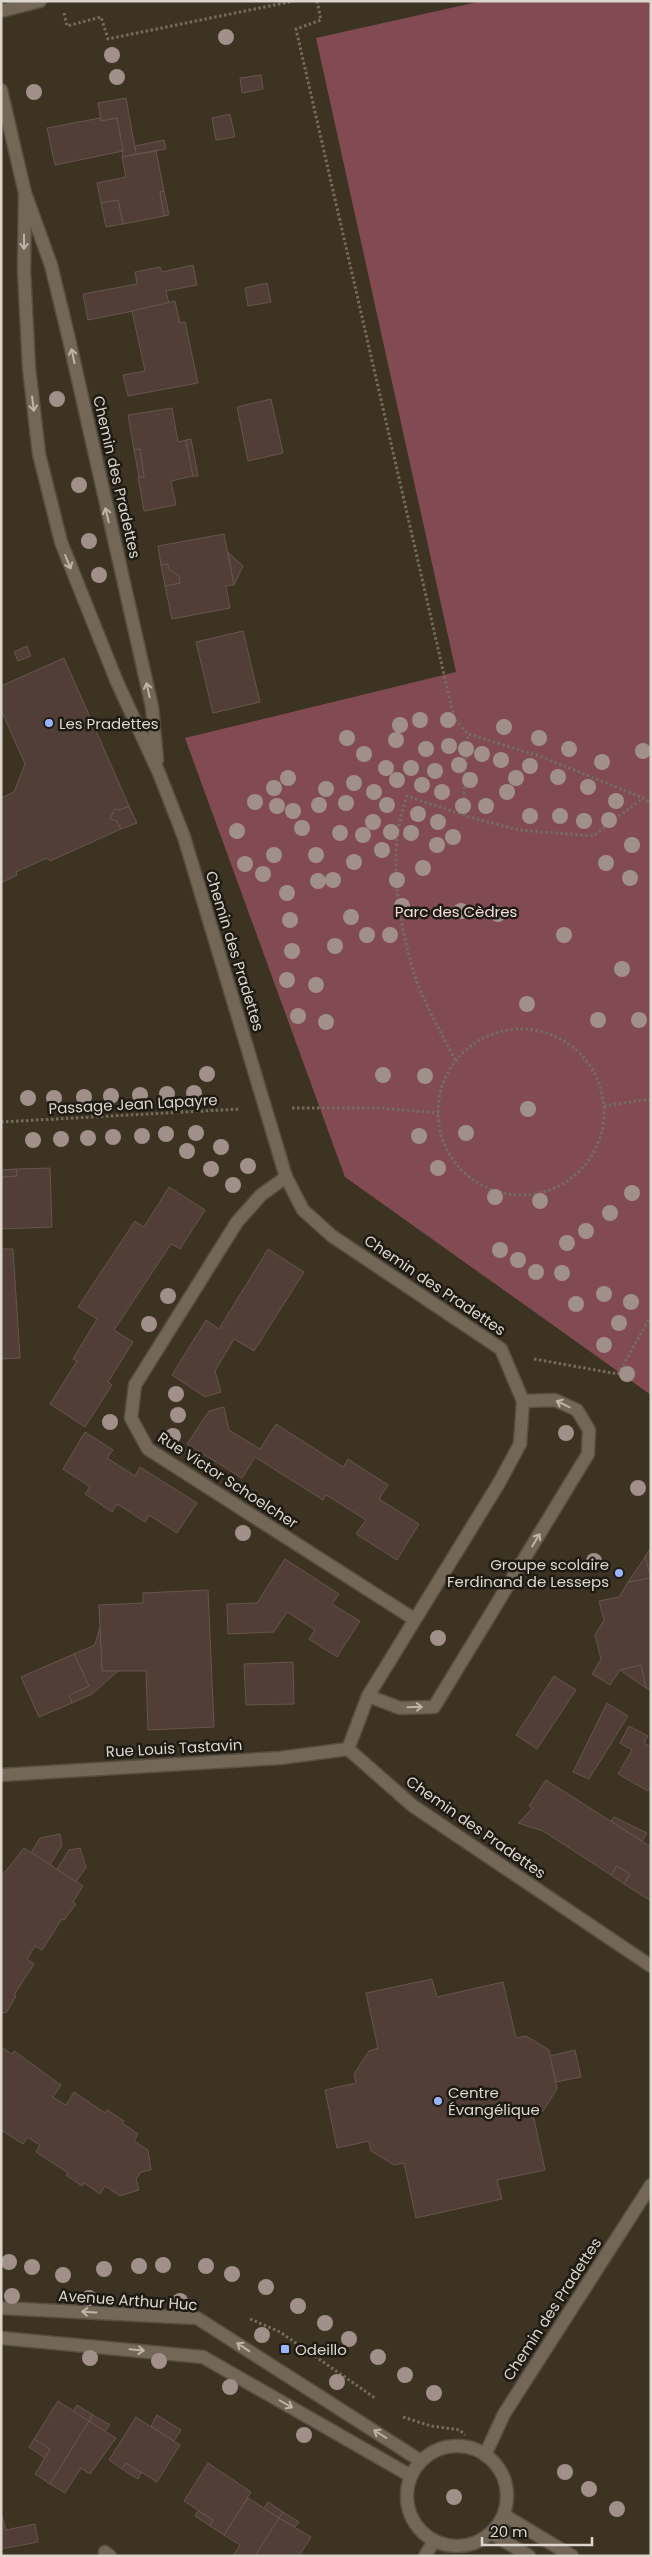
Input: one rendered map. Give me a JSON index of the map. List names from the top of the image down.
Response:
{
  "streets": {
    "street": [
      "Chemin des Pradettes",
      "Rue Victor Schoelcher",
      "Rue Louis Tastavin",
      "Avenue Arthur Huc"
    ],
    "path": ["Passage Jean Lapayre"]
  },
  "crossings": [
    ["Chemin des Pradettes", "Passage Jean Lapayre"],
    ["Chemin des Pradettes", "Rue Victor Schoelcher"],
    ["Chemin des Pradettes", "Rue Louis Tastavin"],
    ["Chemin des Pradettes", "Avenue Arthur Huc"]
  ],
  "parks": ["Parc des Cèdres"],
  "places": {
    "other": ["Les Pradettes", "Groupe scolaire Ferdinand de Lesseps", "Centre Évangélique"],
    "transit": ["Odeillo"]
  },
  "scale_bar": "20 m"
}
